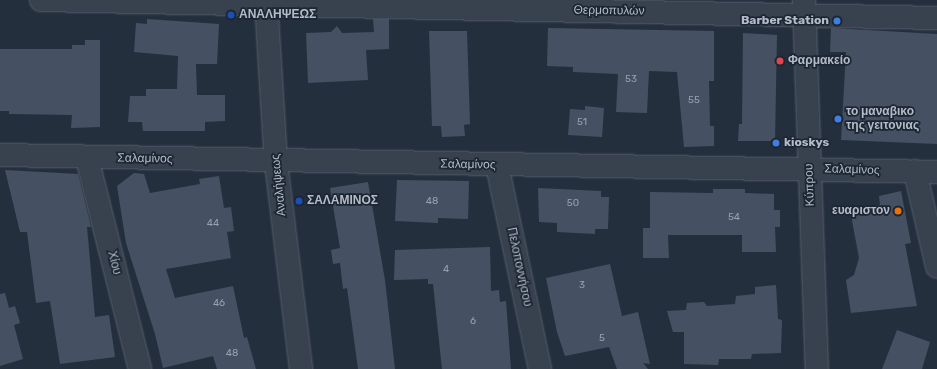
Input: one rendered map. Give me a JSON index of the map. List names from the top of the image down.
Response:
{
  "streets": {
    "street": [
      "Θερμοπυλών",
      "Σαλαμίνος",
      "Αναλήψεως",
      "Κύπρου",
      "Χίου",
      "Πελοποννήσου"
    ]
  },
  "crossings": [
    ["Θερμοπυλών", "Αναλήψεως"],
    ["Θερμοπυλών", "Κύπρου"],
    ["Σαλαμίνος", "Αναλήψεως"],
    ["Σαλαμίνος", "Κύπρου"],
    ["Σαλαμίνος", "Χίου"],
    ["Σαλαμίνος", "Πελοποννήσου"]
  ],
  "places": [
    "ΑΝΑΛΗΨΕΩΣ",
    "Barber Station",
    "Φαρμακείο",
    "το μαναβικο της γειτονιας",
    "kioskys",
    "ΣΑΛΑΜΙΝΟΣ",
    "ευαριστον"
  ],
  "house_numbers": [
    "53",
    "55",
    "51",
    "48",
    "50",
    "54",
    "44",
    "4",
    "3",
    "46",
    "6",
    "5",
    "48"
  ]
}
